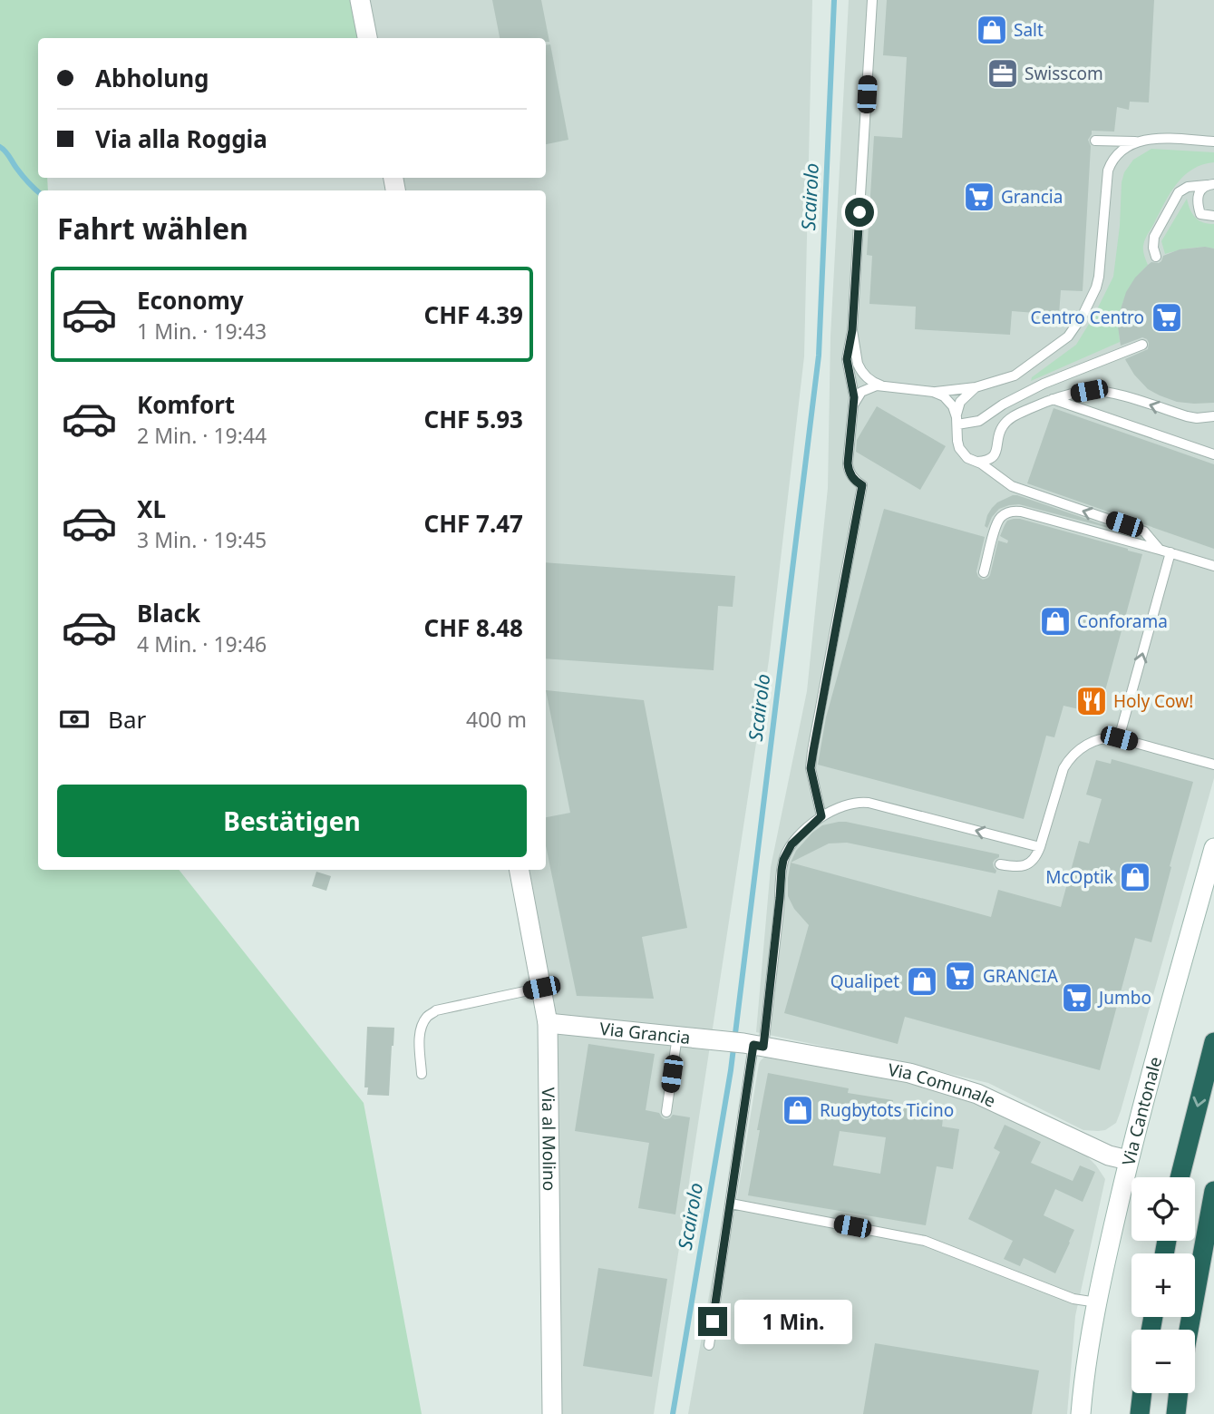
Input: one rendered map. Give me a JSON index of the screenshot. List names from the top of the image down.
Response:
{
  "streets": {
    "street": [
      "Via Grancia",
      "Via Comunale",
      "Via Cantonale",
      "Via al Molino"
    ]
  },
  "crossings": [
    ["Via Grancia", "Via Comunale"],
    ["Via Grancia", "Via al Molino"],
    ["Via Comunale", "Via Cantonale"]
  ],
  "water": ["Scairolo"],
  "places": {
    "shop": [
      "Salt",
      "Conforama",
      "McOptik",
      "Qualipet",
      "Rugbytots Ticino"
    ],
    "office": ["Swisscom"],
    "supermarket": [
      "Grancia",
      "Centro Centro",
      "GRANCIA",
      "Jumbo"
    ],
    "restaurant": ["Holy Cow!"]
  },
  "page": {
    "banner": ["Abholung", "Via alla Roggia"],
    "heading": "Fahrt wählen",
    "list": [
      {
        "name": "Economy",
        "note": "1 Min. · 19:43",
        "value": "CHF 4.39"
      },
      {
        "name": "Komfort",
        "note": "2 Min. · 19:44",
        "value": "CHF 5.93"
      },
      {
        "name": "XL",
        "note": "3 Min. · 19:45",
        "value": "CHF 7.47"
      },
      {
        "name": "Black",
        "note": "4 Min. · 19:46",
        "value": "CHF 8.48"
      }
    ],
    "pay": ["Bar", "400 m"],
    "buttons": "Bestätigen",
    "map_buttons": ["+", "−"],
    "bubble": "1 Min."
  }
}
